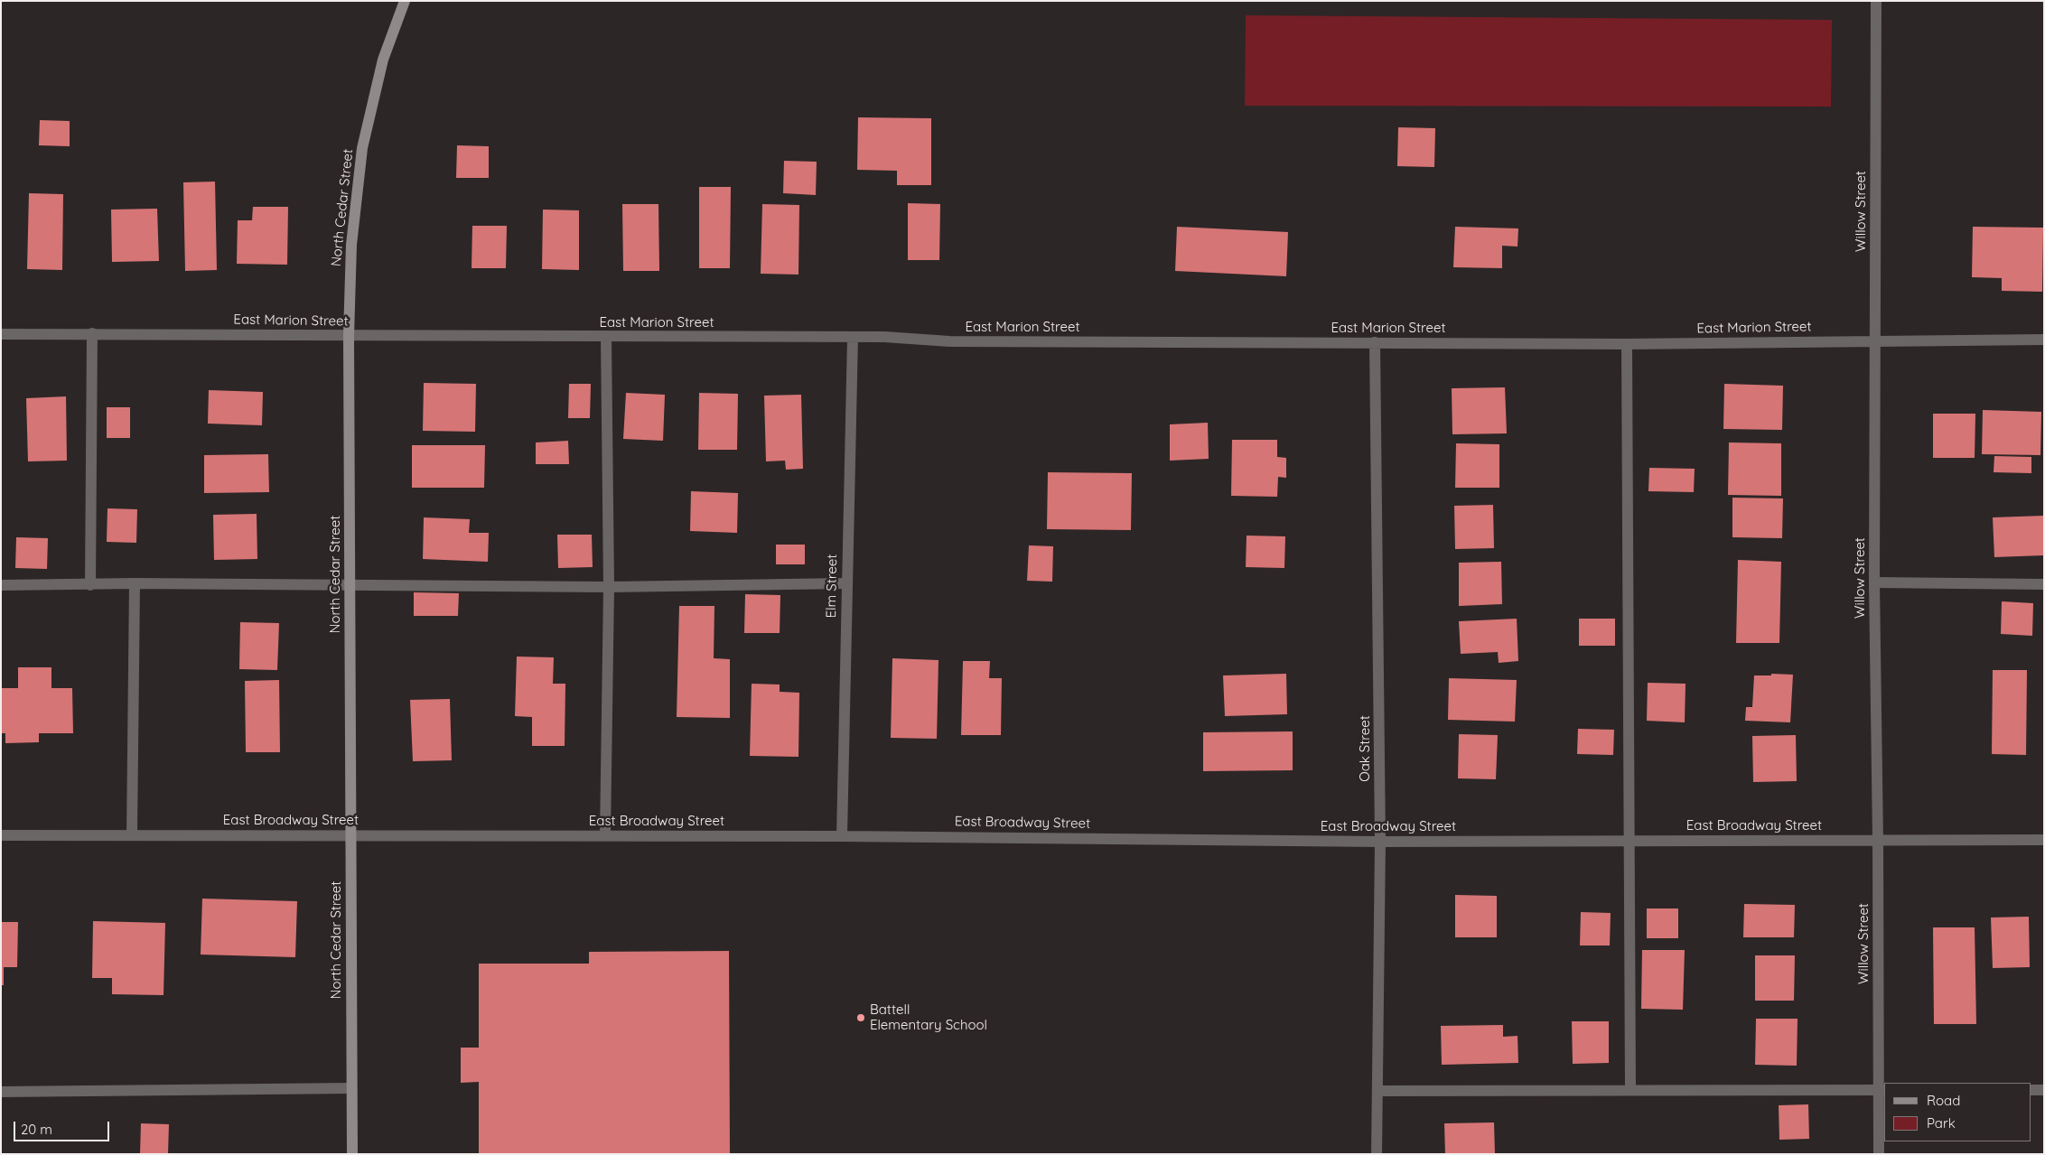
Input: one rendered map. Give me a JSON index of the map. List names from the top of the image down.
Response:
{
  "streets": {
    "street": [
      "North Cedar Street",
      "Willow Street",
      "East Marion Street",
      "Elm Street",
      "Oak Street",
      "East Broadway Street"
    ]
  },
  "crossings": [
    ["North Cedar Street", "East Marion Street"],
    ["North Cedar Street", "East Broadway Street"],
    ["Willow Street", "East Marion Street"],
    ["Willow Street", "East Broadway Street"],
    ["East Marion Street", "Elm Street"],
    ["East Marion Street", "Oak Street"],
    ["Elm Street", "East Broadway Street"],
    ["Oak Street", "East Broadway Street"]
  ],
  "places": ["Battell Elementary School"],
  "legend": ["Road", "Park"],
  "scale_bar": "20 m"
}
